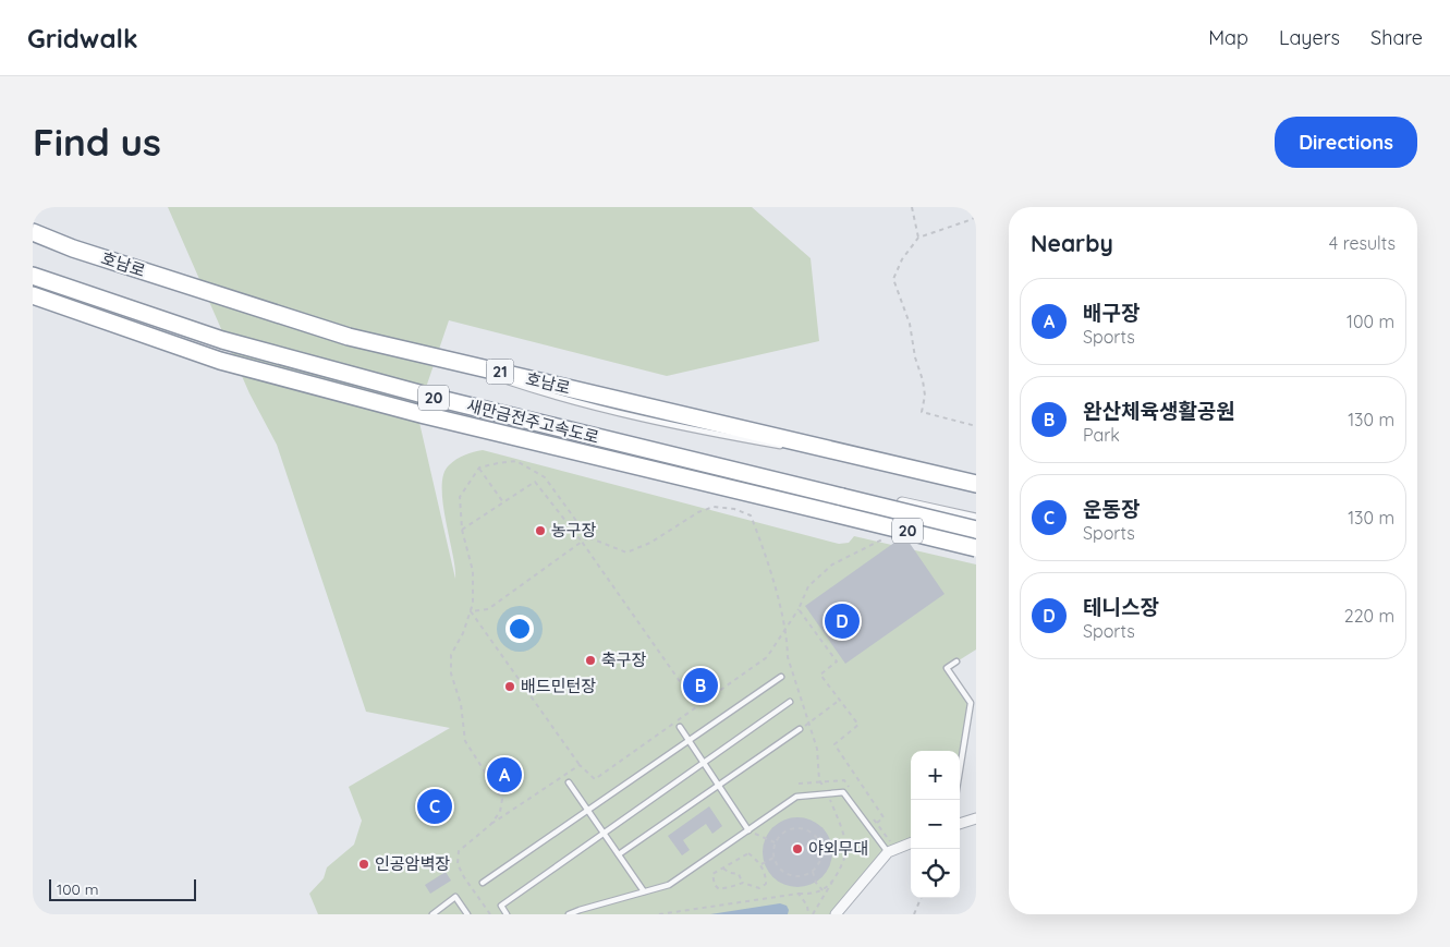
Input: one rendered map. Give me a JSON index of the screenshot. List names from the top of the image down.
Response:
{
  "streets": {
    "highway": [
      "호남로",
      "21",
      "20",
      "새만금전주고속도로"
    ]
  },
  "places": [
    "농구장",
    "축구장",
    "배드민턴장",
    "야외무대",
    "인공암벽장"
  ],
  "scale_bar": "100 m",
  "page": {
    "header": "Gridwalk",
    "nav": ["Map", "Layers", "Share"],
    "buttons": "Directions",
    "title": "Find us",
    "heading": ["Nearby", "4 results"],
    "list": [
      {
        "mark": "A",
        "name": "배구장",
        "note": "Sports",
        "value": "100 m"
      },
      {
        "mark": "B",
        "name": "완산체육생활공원",
        "note": "Park",
        "value": "130 m"
      },
      {
        "mark": "C",
        "name": "운동장",
        "note": "Sports",
        "value": "130 m"
      },
      {
        "mark": "D",
        "name": "테니스장",
        "note": "Sports",
        "value": "220 m"
      }
    ],
    "pins": [
      "D",
      "B",
      "A",
      "C"
    ],
    "map_buttons": ["+", "−"],
    "scale": "100 m"
  }
}
